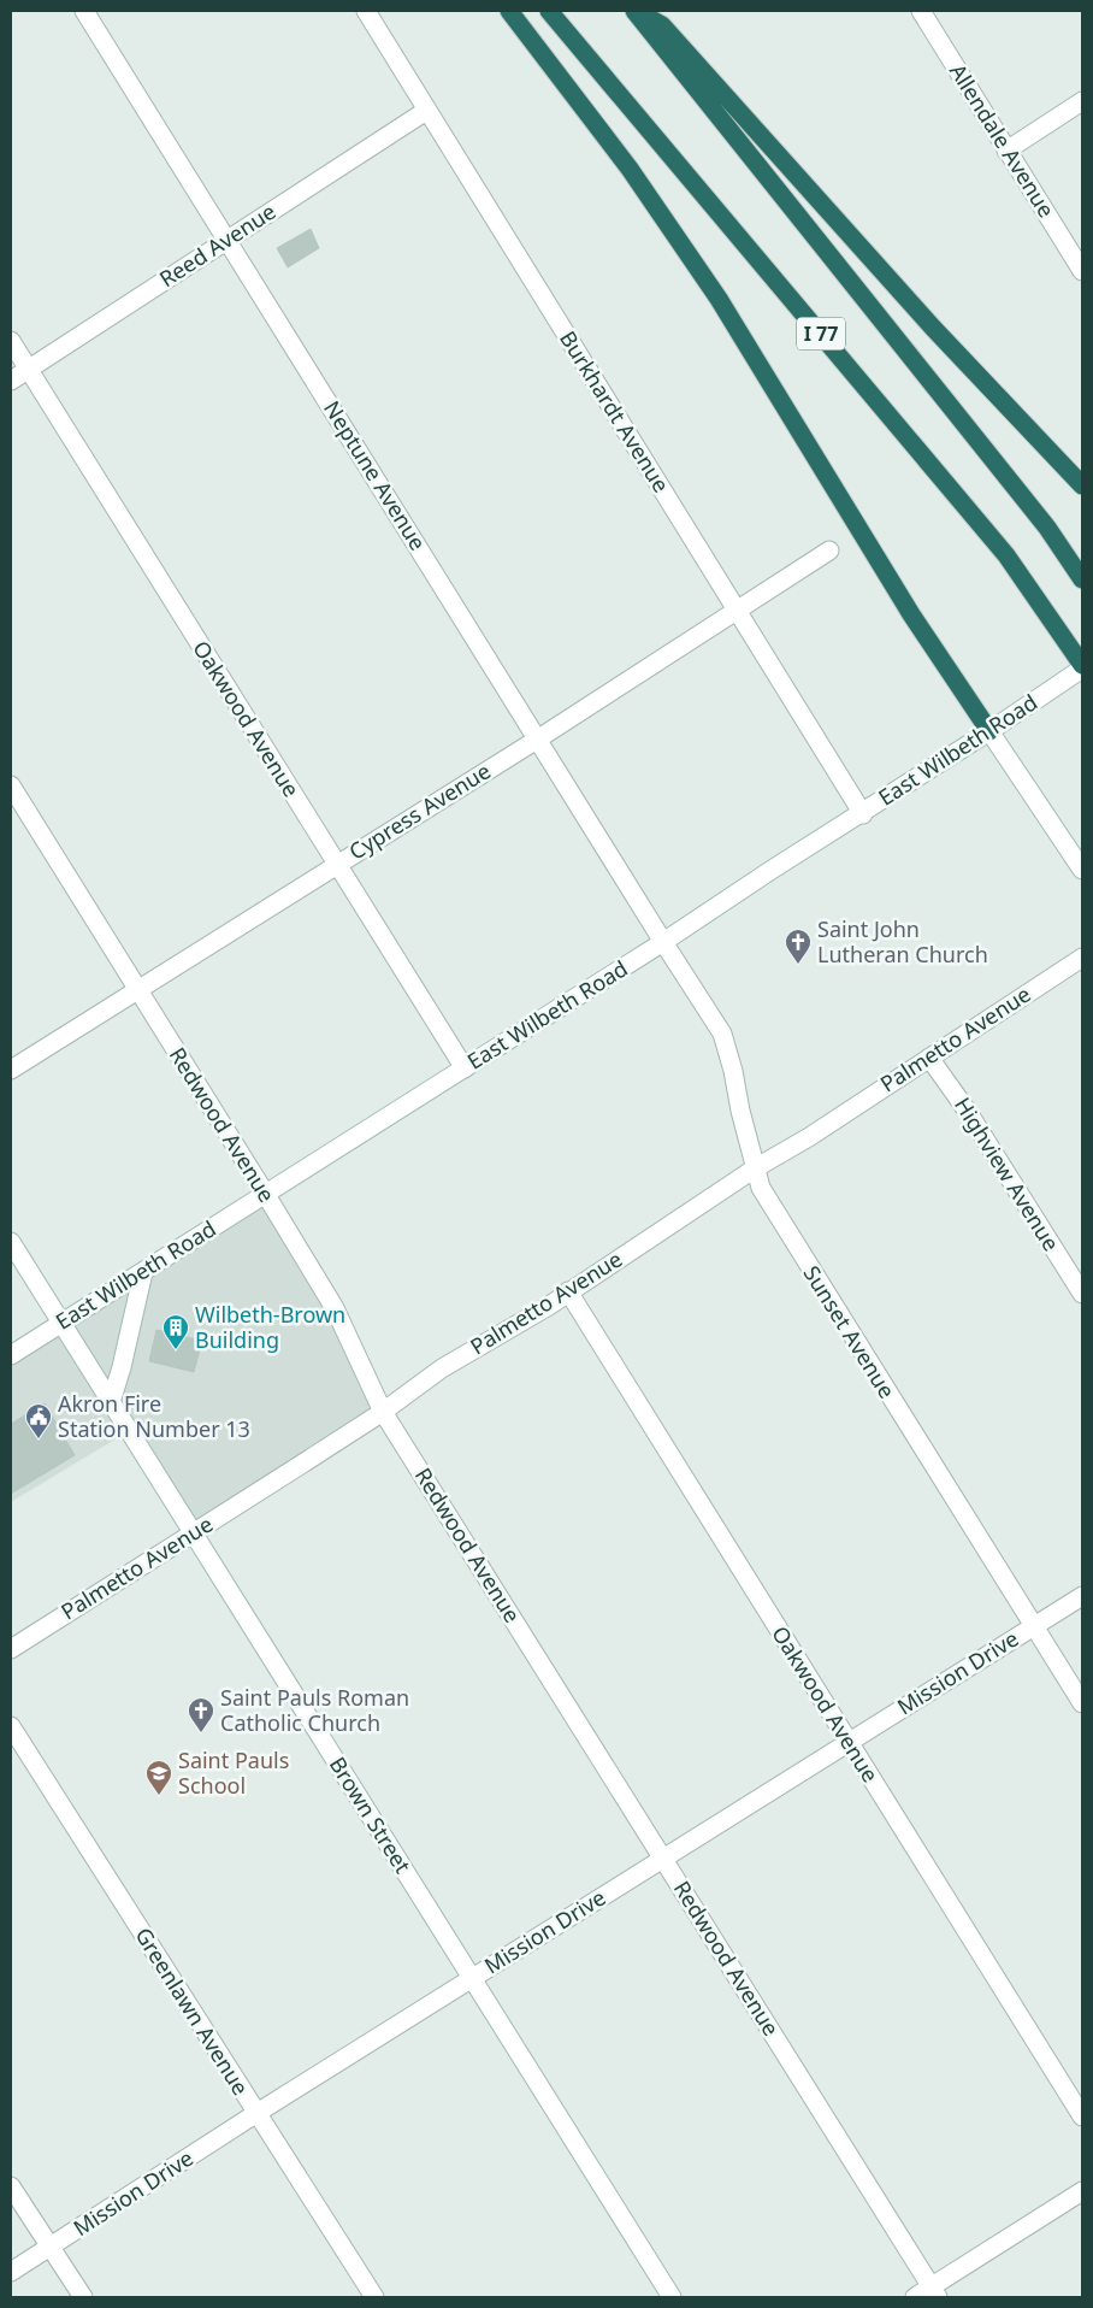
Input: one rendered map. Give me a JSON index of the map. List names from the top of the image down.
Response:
{
  "streets": {
    "highway": ["I 77"],
    "street": [
      "Allendale Avenue",
      "Reed Avenue",
      "Burkhardt Avenue",
      "Neptune Avenue",
      "Oakwood Avenue",
      "East Wilbeth Road",
      "Cypress Avenue",
      "Palmetto Avenue",
      "Redwood Avenue",
      "Highview Avenue",
      "Sunset Avenue",
      "Mission Drive",
      "Brown Street",
      "Greenlawn Avenue"
    ]
  },
  "crossings": [
    ["Reed Avenue", "Burkhardt Avenue"],
    ["Reed Avenue", "Neptune Avenue"],
    ["Reed Avenue", "Oakwood Avenue"],
    ["I 77", "East Wilbeth Road"],
    ["Burkhardt Avenue", "East Wilbeth Road"],
    ["Burkhardt Avenue", "Cypress Avenue"],
    ["Neptune Avenue", "East Wilbeth Road"],
    ["Neptune Avenue", "Cypress Avenue"],
    ["Neptune Avenue", "Sunset Avenue"],
    ["Oakwood Avenue", "East Wilbeth Road"],
    ["Oakwood Avenue", "Cypress Avenue"],
    ["Oakwood Avenue", "Palmetto Avenue"],
    ["Oakwood Avenue", "Mission Drive"],
    ["East Wilbeth Road", "Redwood Avenue"],
    ["East Wilbeth Road", "Sunset Avenue"],
    ["East Wilbeth Road", "Brown Street"],
    ["Cypress Avenue", "Redwood Avenue"],
    ["Palmetto Avenue", "Redwood Avenue"],
    ["Palmetto Avenue", "Highview Avenue"],
    ["Palmetto Avenue", "Sunset Avenue"],
    ["Palmetto Avenue", "Brown Street"],
    ["Redwood Avenue", "Mission Drive"],
    ["Sunset Avenue", "Mission Drive"],
    ["Mission Drive", "Brown Street"],
    ["Mission Drive", "Greenlawn Avenue"]
  ],
  "places": {
    "church": ["Saint John Lutheran Church", "Saint Pauls Roman Catholic Church"],
    "building": ["Wilbeth-Brown Building"],
    "public building": ["Akron Fire Station Number 13"],
    "school or university": ["Saint Pauls School"]
  }
}
